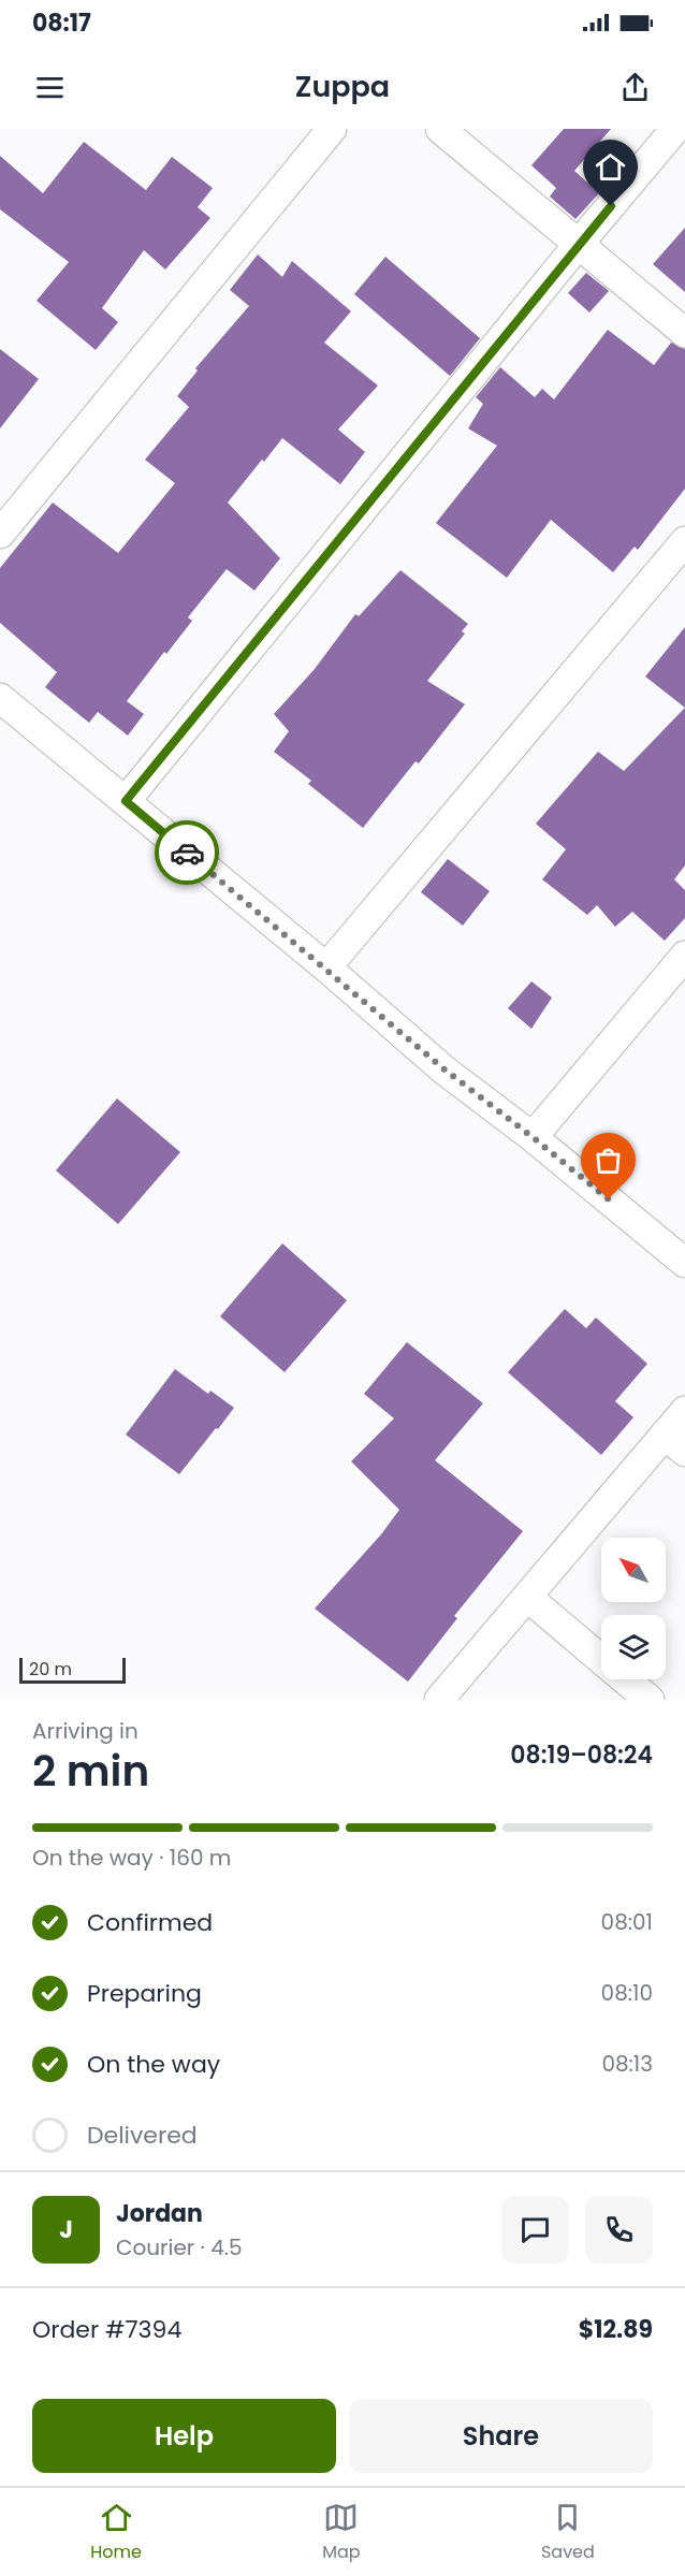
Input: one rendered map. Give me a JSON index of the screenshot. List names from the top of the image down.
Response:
{
  "scale_bar": "20 m",
  "north": "top left",
  "page": {
    "status": "08:17",
    "header": "Zuppa",
    "scale": "20 m",
    "heading": ["2 min", "Arriving in", "08:19–08:24"],
    "panel": [
      "Jordan",
      "Courier · 4.5",
      "Order #7394",
      "$12.89"
    ],
    "bar": "On the way · 160 m",
    "list": [
      ["Confirmed", "08:01"],
      ["Preparing", "08:10"],
      ["On the way", "08:13"],
      "Delivered"
    ],
    "round": "J",
    "buttons": ["Help", "Share"],
    "tabs": ["Home", "Map", "Saved"]
  }
}
